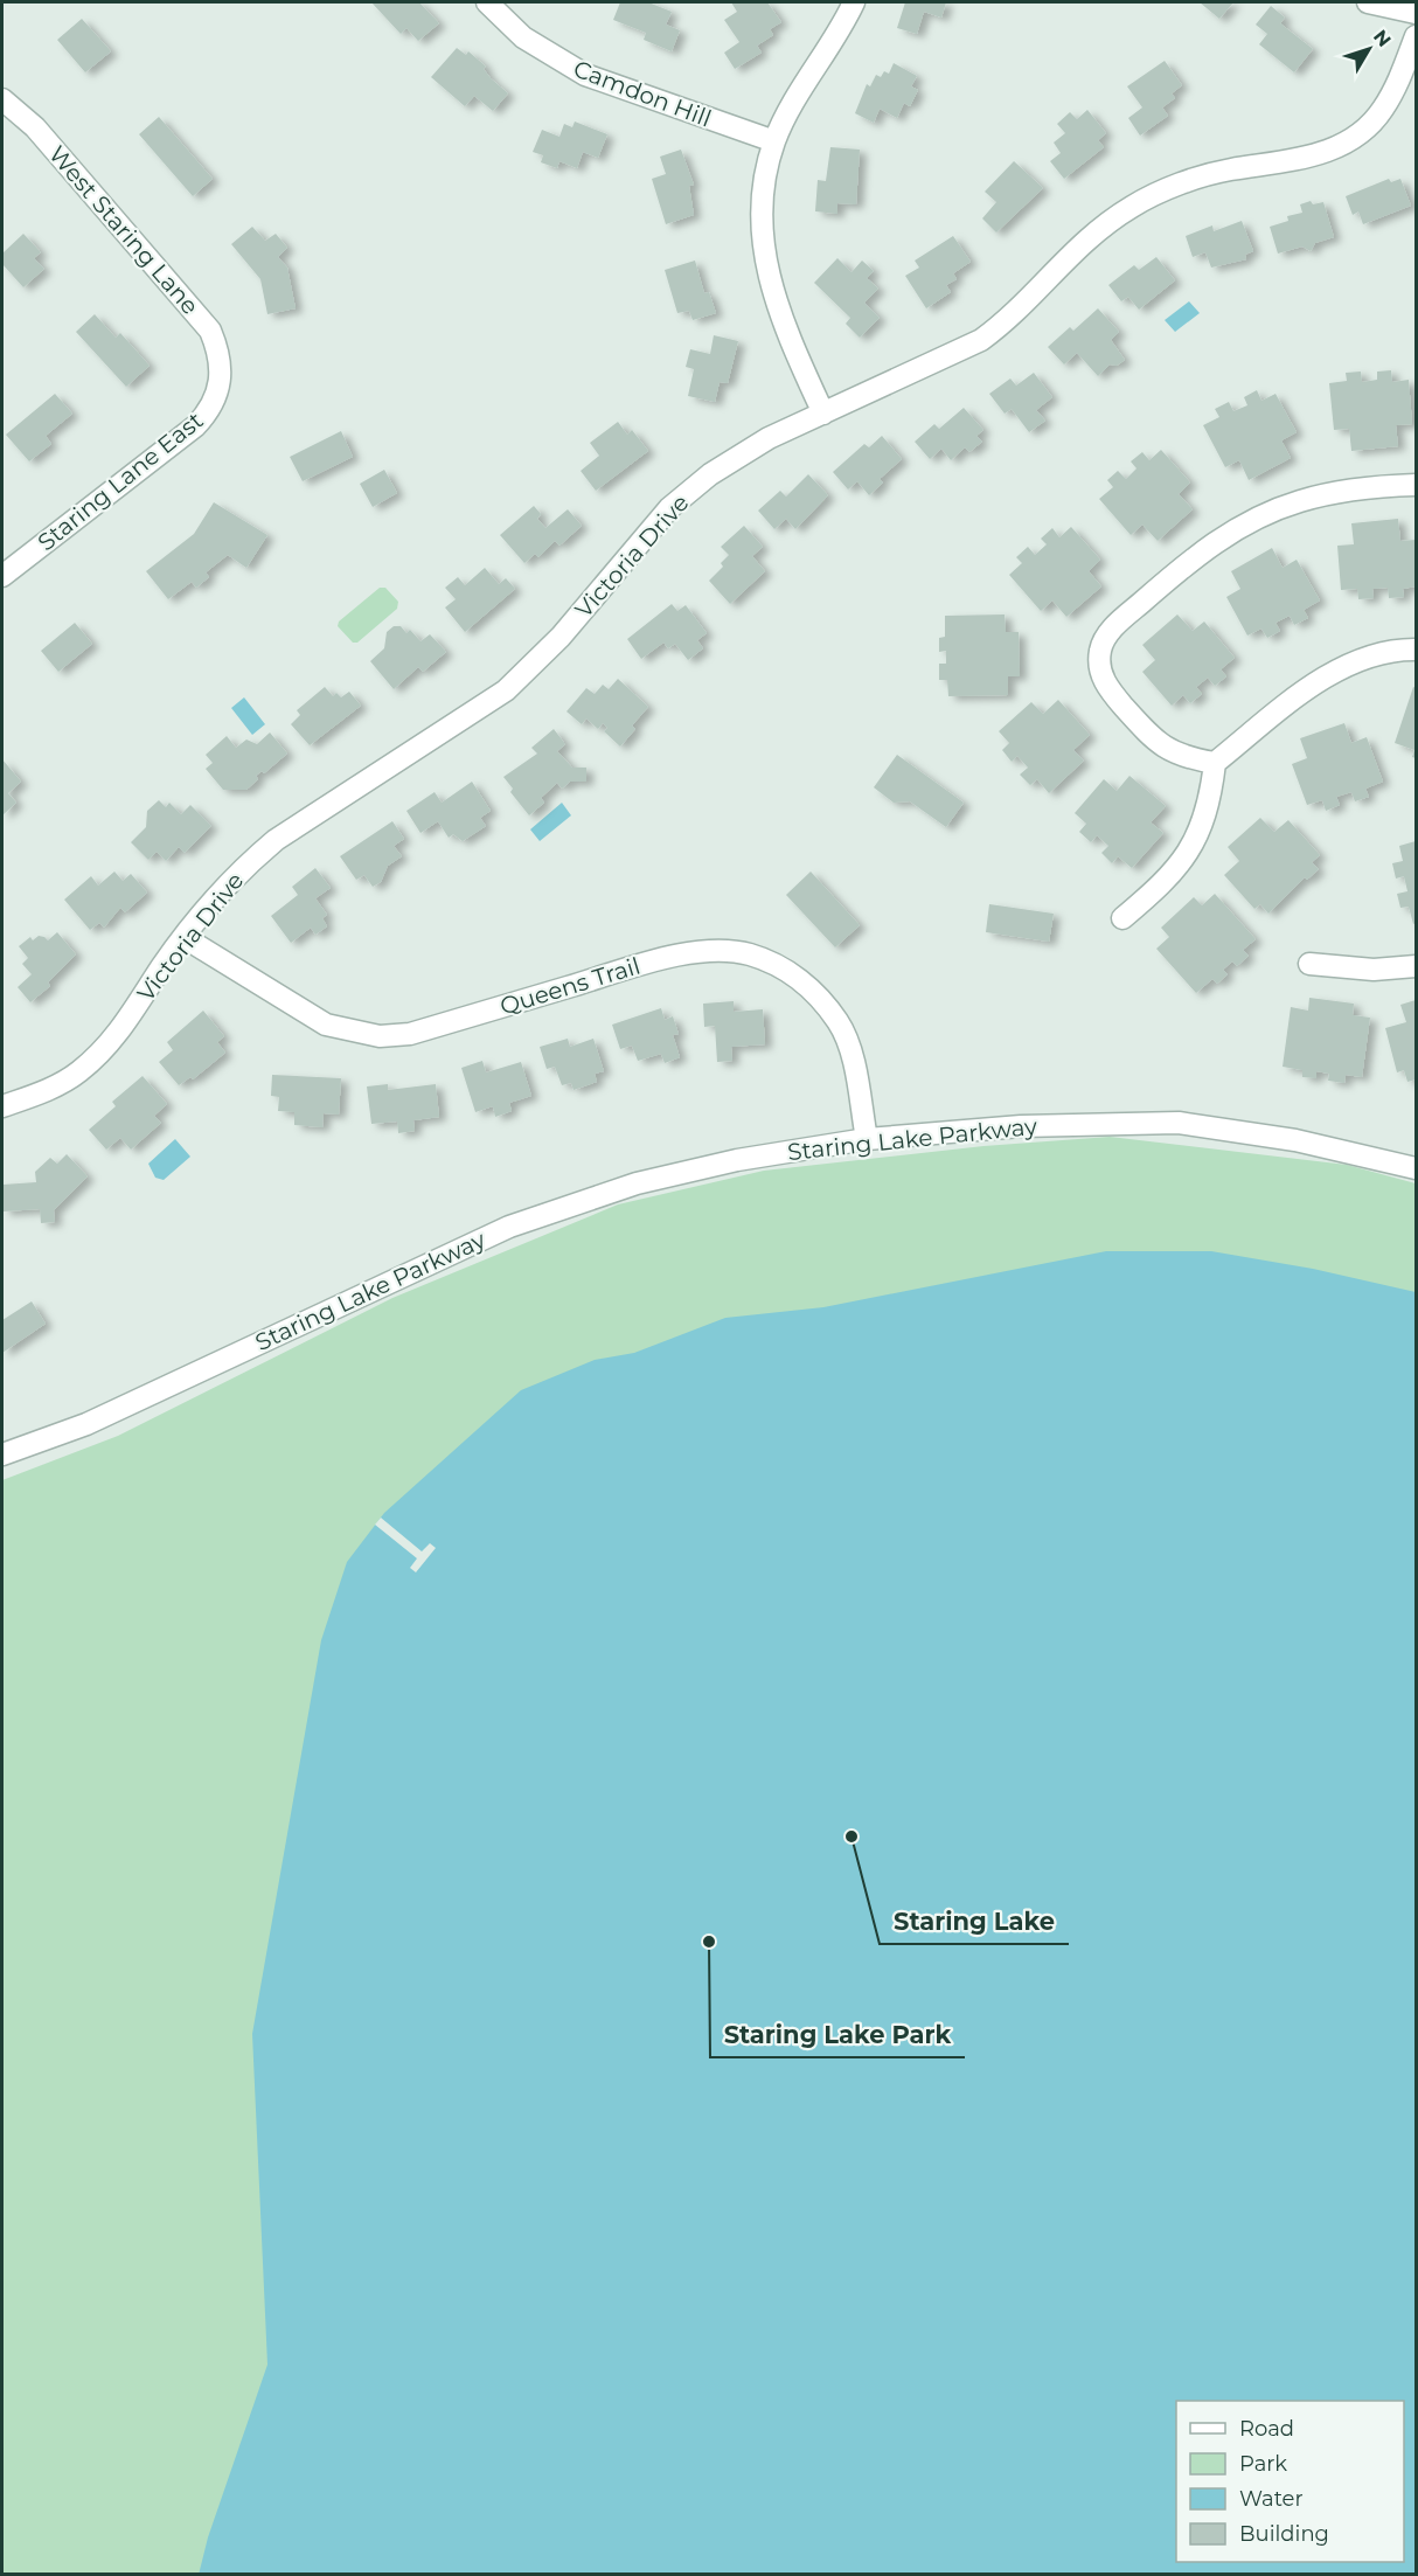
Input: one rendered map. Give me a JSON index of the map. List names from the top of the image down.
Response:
{
  "streets": {
    "street": [
      "Camdon Hill",
      "West Staring Lane",
      "Staring Lane East",
      "Victoria Drive",
      "Queens Trail",
      "Staring Lake Parkway"
    ]
  },
  "crossings": [
    ["West Staring Lane", "Staring Lane East"],
    ["Victoria Drive", "Queens Trail"],
    ["Queens Trail", "Staring Lake Parkway"]
  ],
  "places": ["Staring Lake", "Staring Lake Park"],
  "legend": [
    "Road",
    "Park",
    "Water",
    "Building"
  ],
  "north": "top right"
}
